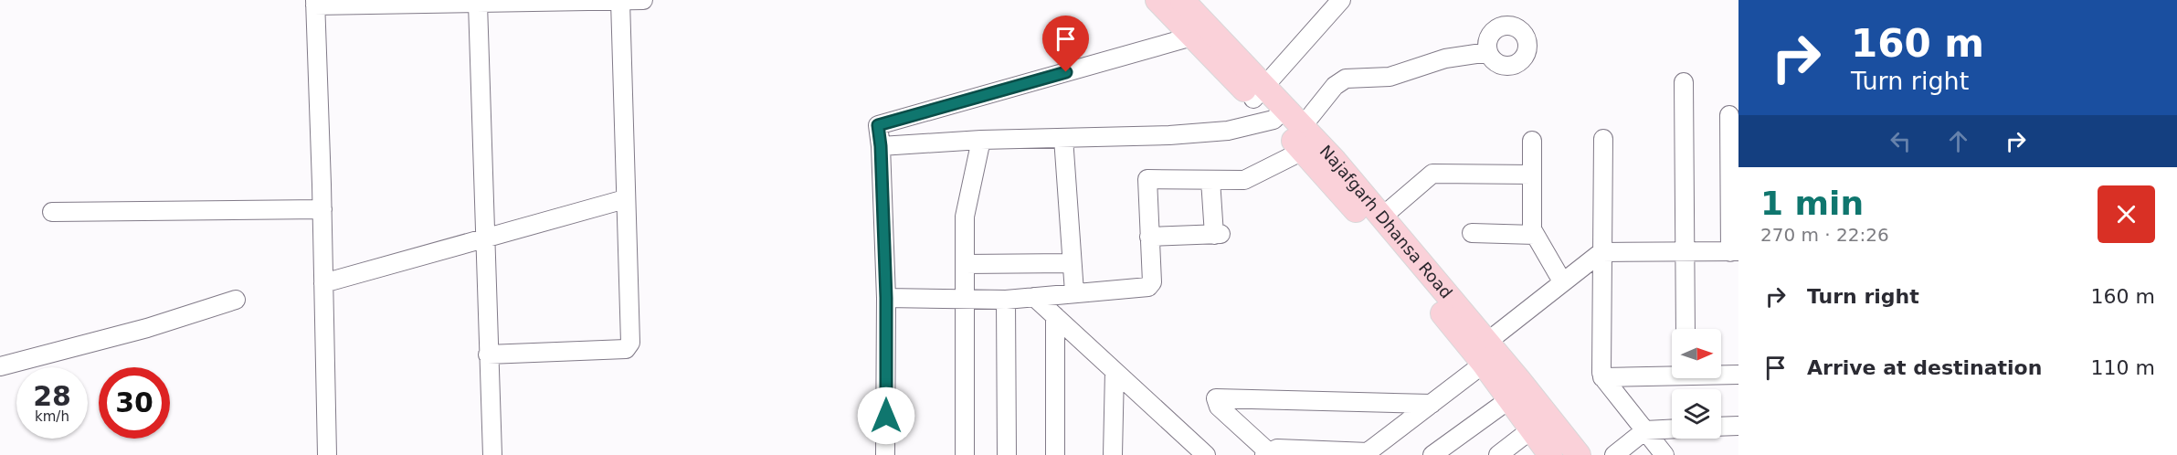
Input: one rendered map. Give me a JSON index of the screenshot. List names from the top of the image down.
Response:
{
  "streets": {
    "main road": ["Najafgarh Dhansa Road"]
  },
  "north": "right",
  "page": {
    "turn": ["160 m", "Turn right"],
    "heading": ["1 min", "270 m · 22:26"],
    "list": [
      {
        "name": "Turn right",
        "value": "160 m"
      },
      {
        "name": "Arrive at destination",
        "value": "110 m"
      }
    ],
    "speed": "28 km/h",
    "limit": "30"
  }
}
